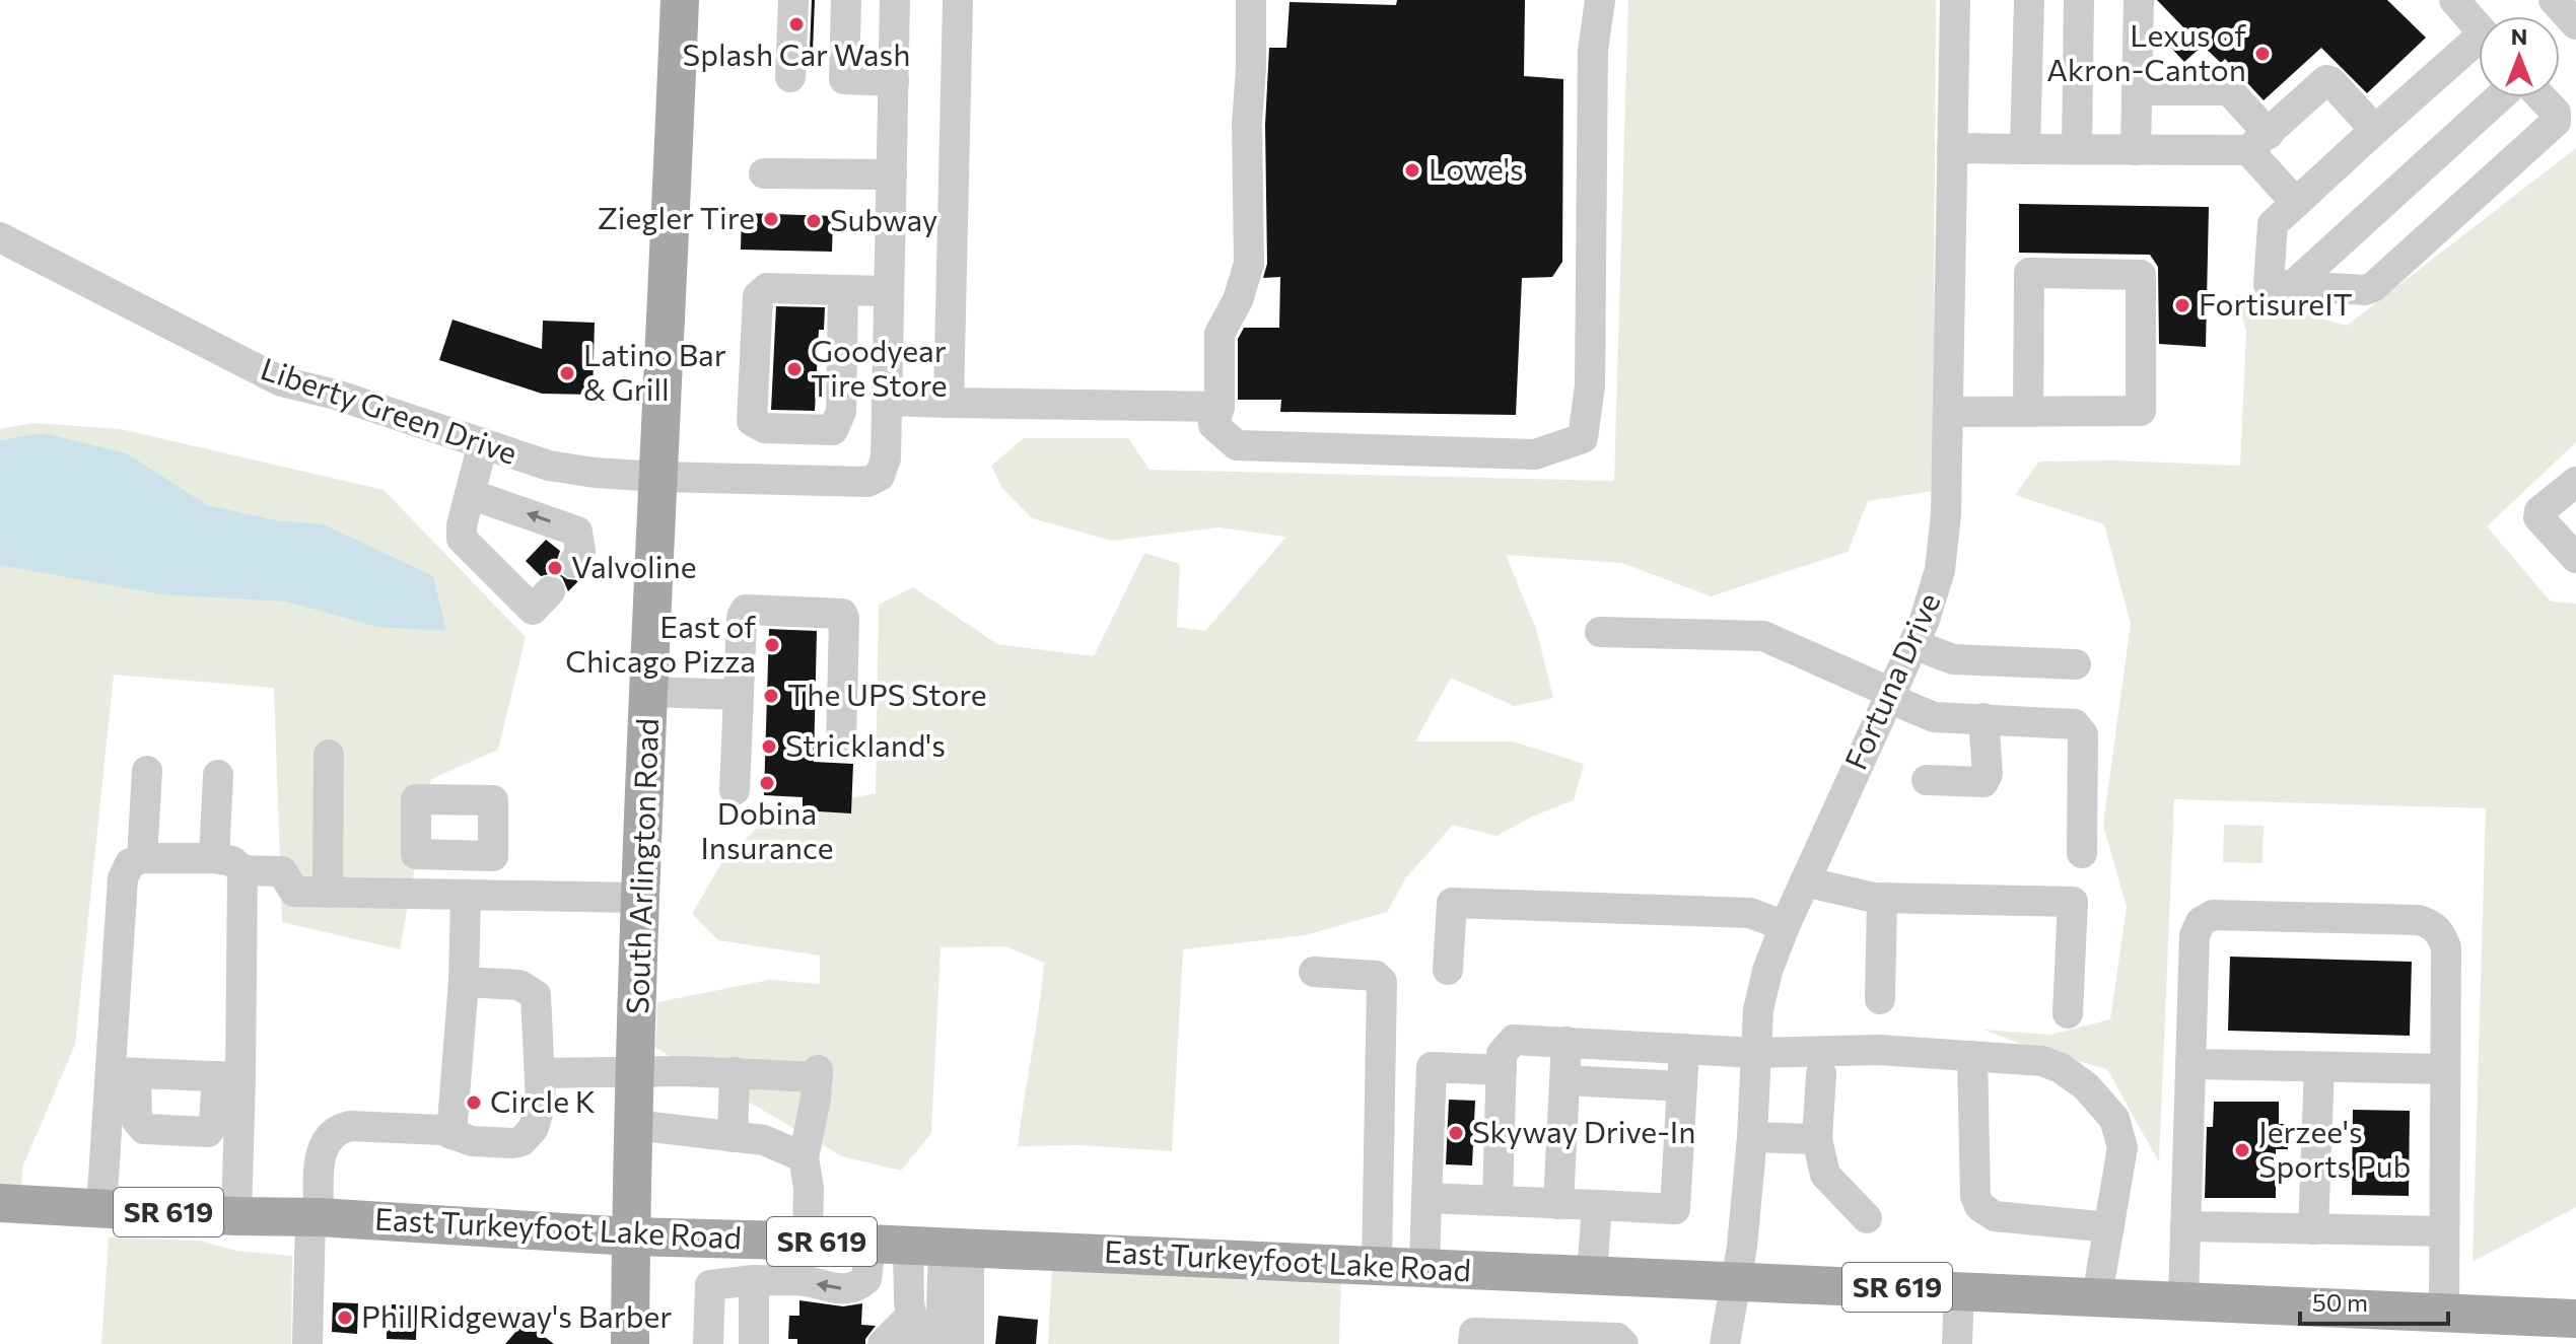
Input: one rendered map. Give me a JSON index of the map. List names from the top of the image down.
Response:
{
  "streets": {
    "main road": ["South Arlington Road", "SR 619", "East Turkeyfoot Lake Road"],
    "street": ["Liberty Green Drive", "Fortuna Drive"]
  },
  "crossings": [
    ["Liberty Green Drive", "South Arlington Road"],
    ["Fortuna Drive", "East Turkeyfoot Lake Road"],
    ["South Arlington Road", "East Turkeyfoot Lake Road"]
  ],
  "places": [
    "Splash Car Wash",
    "Lexus of Akron-Canton",
    "Lowe's",
    "Ziegler Tire",
    "Subway",
    "FortisureIT",
    "Goodyear Tire Store",
    "Latino Bar & Grill",
    "Valvoline",
    "East of Chicago Pizza",
    "The UPS Store",
    "Strickland's",
    "Dobina Insurance",
    "Circle K",
    "Skyway Drive-In",
    "Jerzee's Sports Pub",
    "Phil Ridgeway's Barber"
  ],
  "scale_bar": "50 m",
  "north": "top"
}
